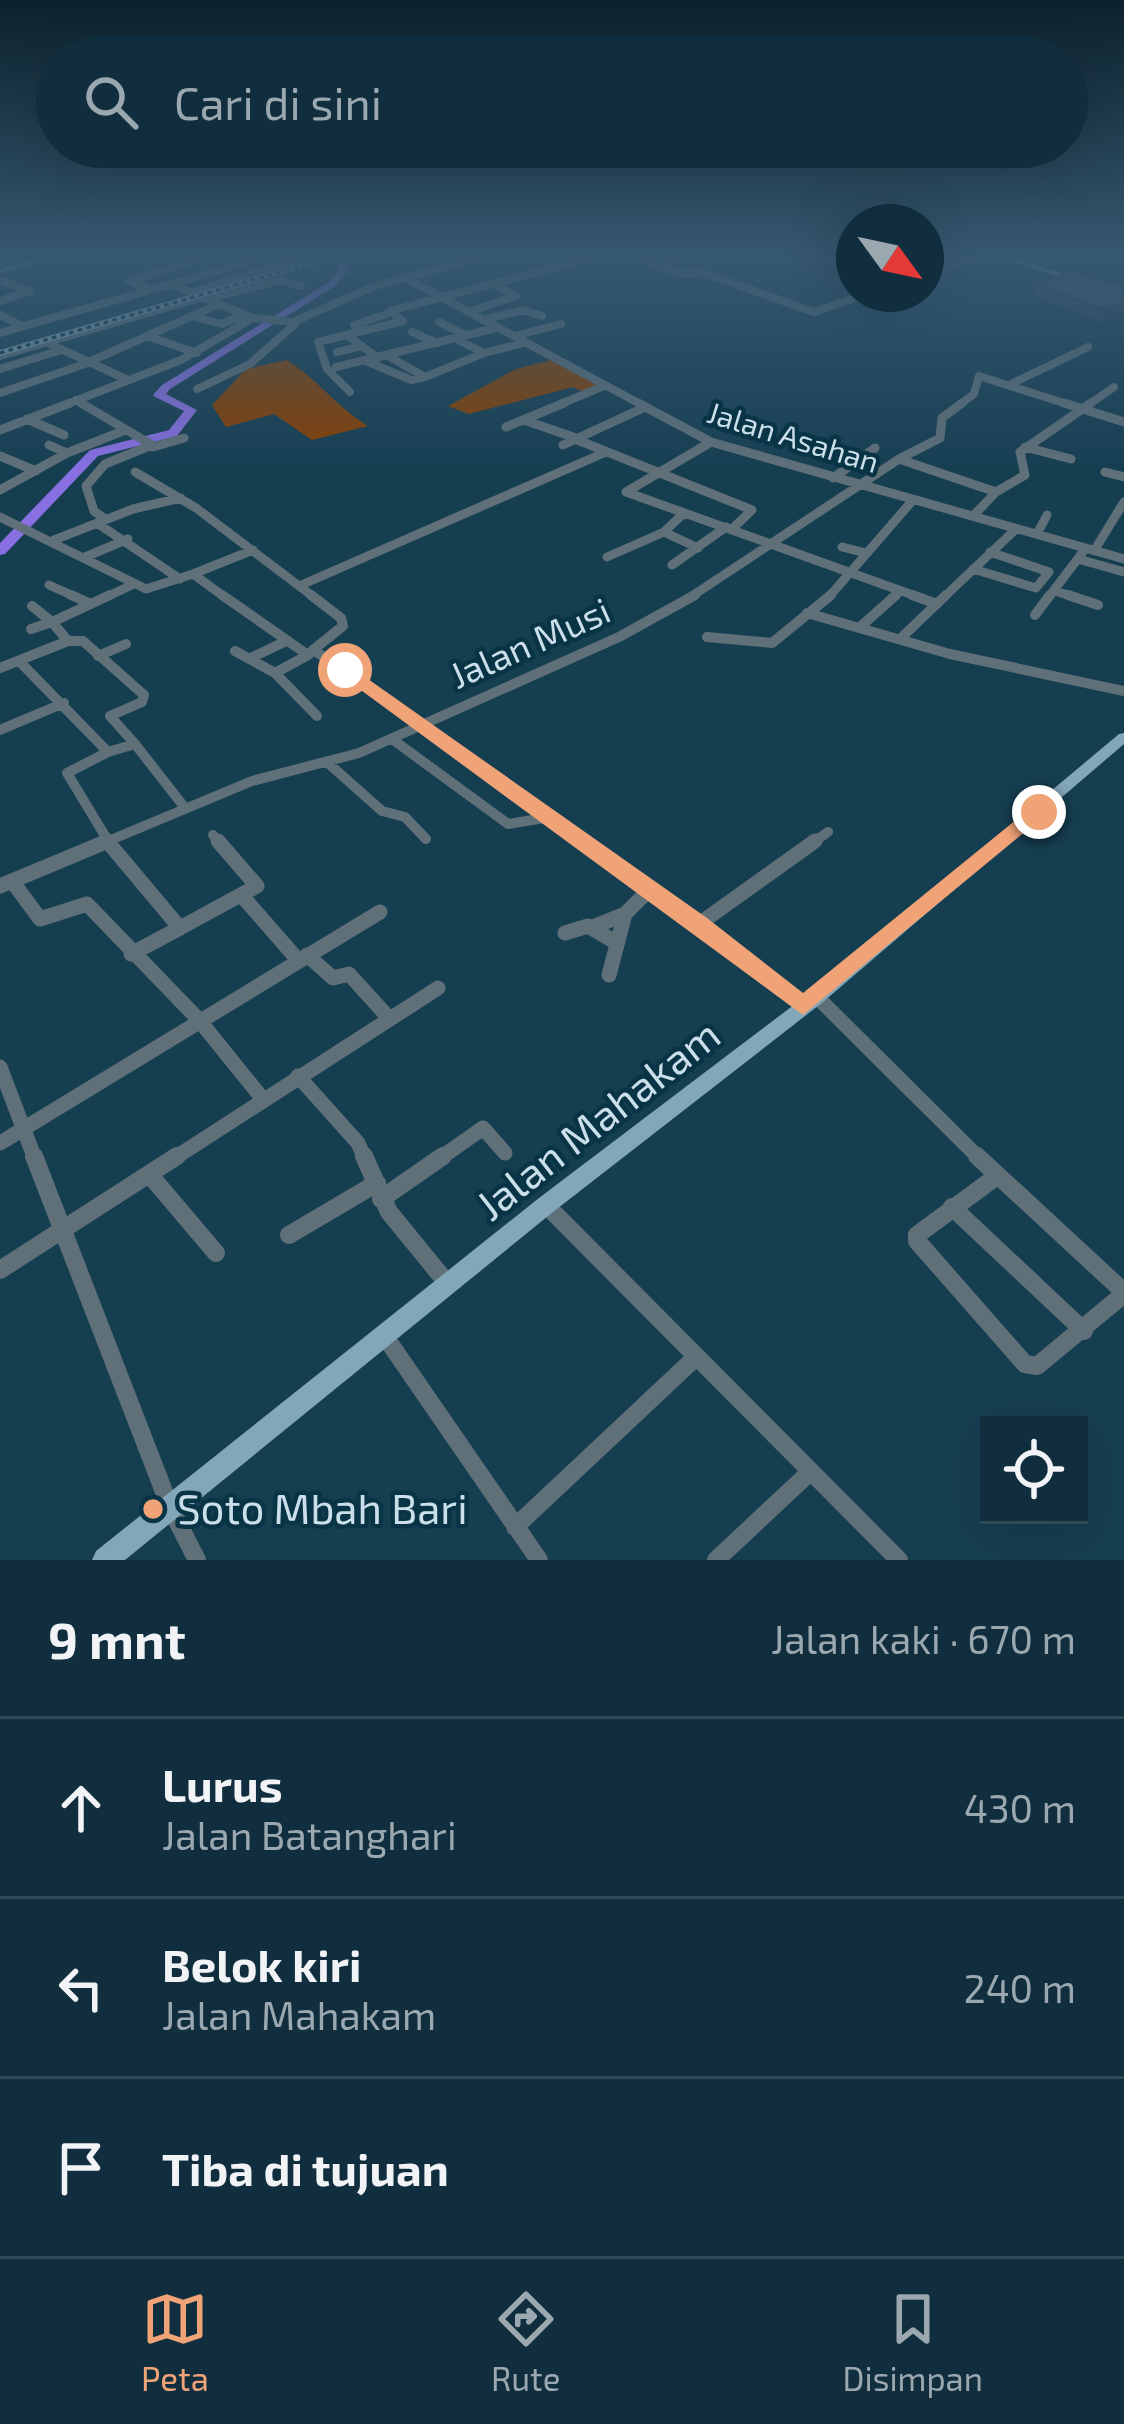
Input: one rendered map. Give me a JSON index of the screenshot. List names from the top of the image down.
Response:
{
  "streets": {
    "main road": ["Jalan Mahakam"],
    "street": ["Jalan Asahan", "Jalan Musi"]
  },
  "crossings": [
    ["Jalan Asahan", "Jalan Musi"]
  ],
  "places": ["Soto Mbah Bari"],
  "north": "bottom right",
  "page": {
    "search": "Cari di sini",
    "heading": ["9 mnt", "Jalan kaki · 670 m"],
    "list": [
      ["Lurus", "Jalan Batanghari", "430 m"],
      ["Belok kiri", "Jalan Mahakam", "240 m"],
      "Tiba di tujuan"
    ],
    "nav": ["Peta", "Rute", "Disimpan"]
  }
}
